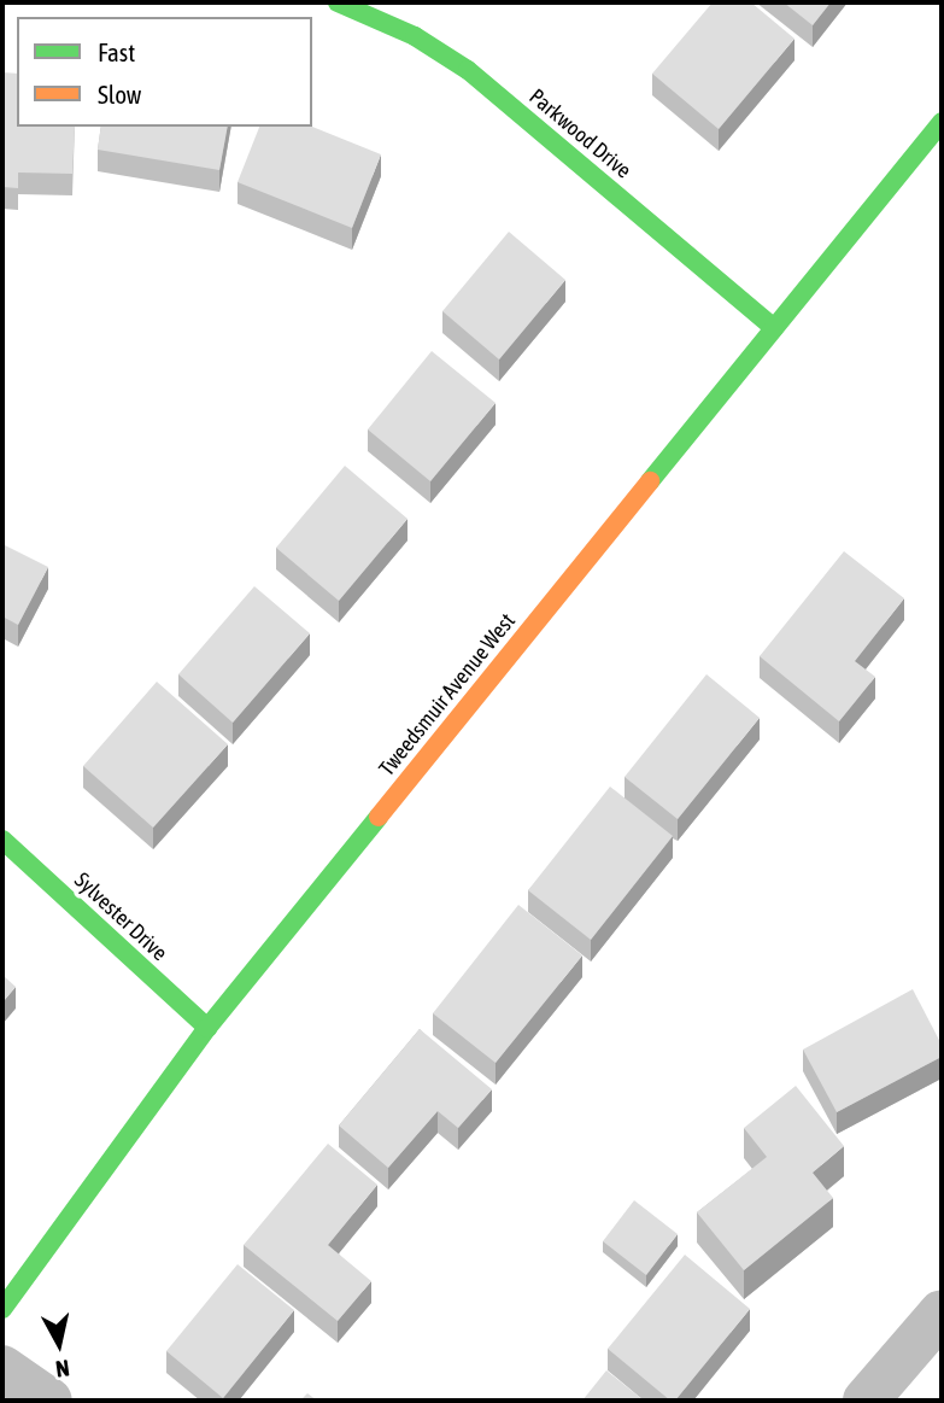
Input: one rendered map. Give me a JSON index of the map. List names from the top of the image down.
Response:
{
  "streets": {
    "street": ["Parkwood Drive", "Tweedsmuir Avenue West", "Sylvester Drive"]
  },
  "crossings": [
    ["Parkwood Drive", "Tweedsmuir Avenue West"],
    ["Tweedsmuir Avenue West", "Sylvester Drive"]
  ],
  "legend": ["Fast", "Slow"],
  "north": "bottom"
}
